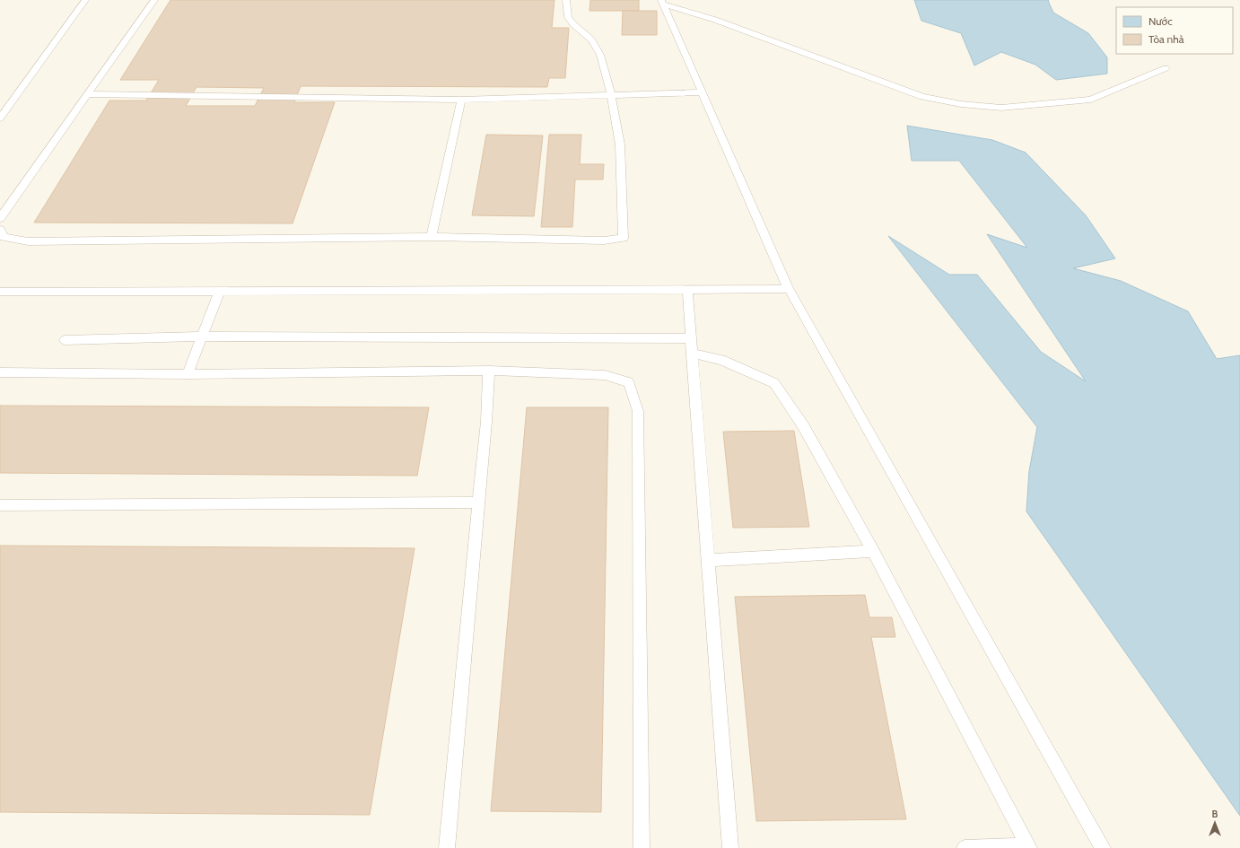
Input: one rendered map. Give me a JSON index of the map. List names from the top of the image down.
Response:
{
  "legend": ["Nước", "Tòa nhà"],
  "north": "top"
}
